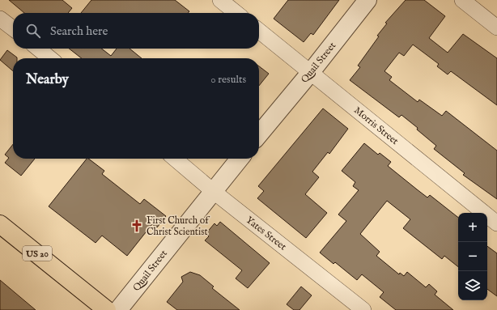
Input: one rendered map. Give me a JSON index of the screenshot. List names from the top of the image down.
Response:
{
  "streets": {
    "main road": ["US 20"],
    "street": ["Quail Street", "Morris Street", "Yates Street"]
  },
  "crossings": [
    ["Quail Street", "Morris Street"],
    ["Quail Street", "Yates Street"]
  ],
  "places": {
    "church": ["First Church of Christ Scientist"]
  },
  "page": {
    "search": "Search here",
    "heading": ["Nearby", "0 results"],
    "map_buttons": ["+", "−"]
  }
}
